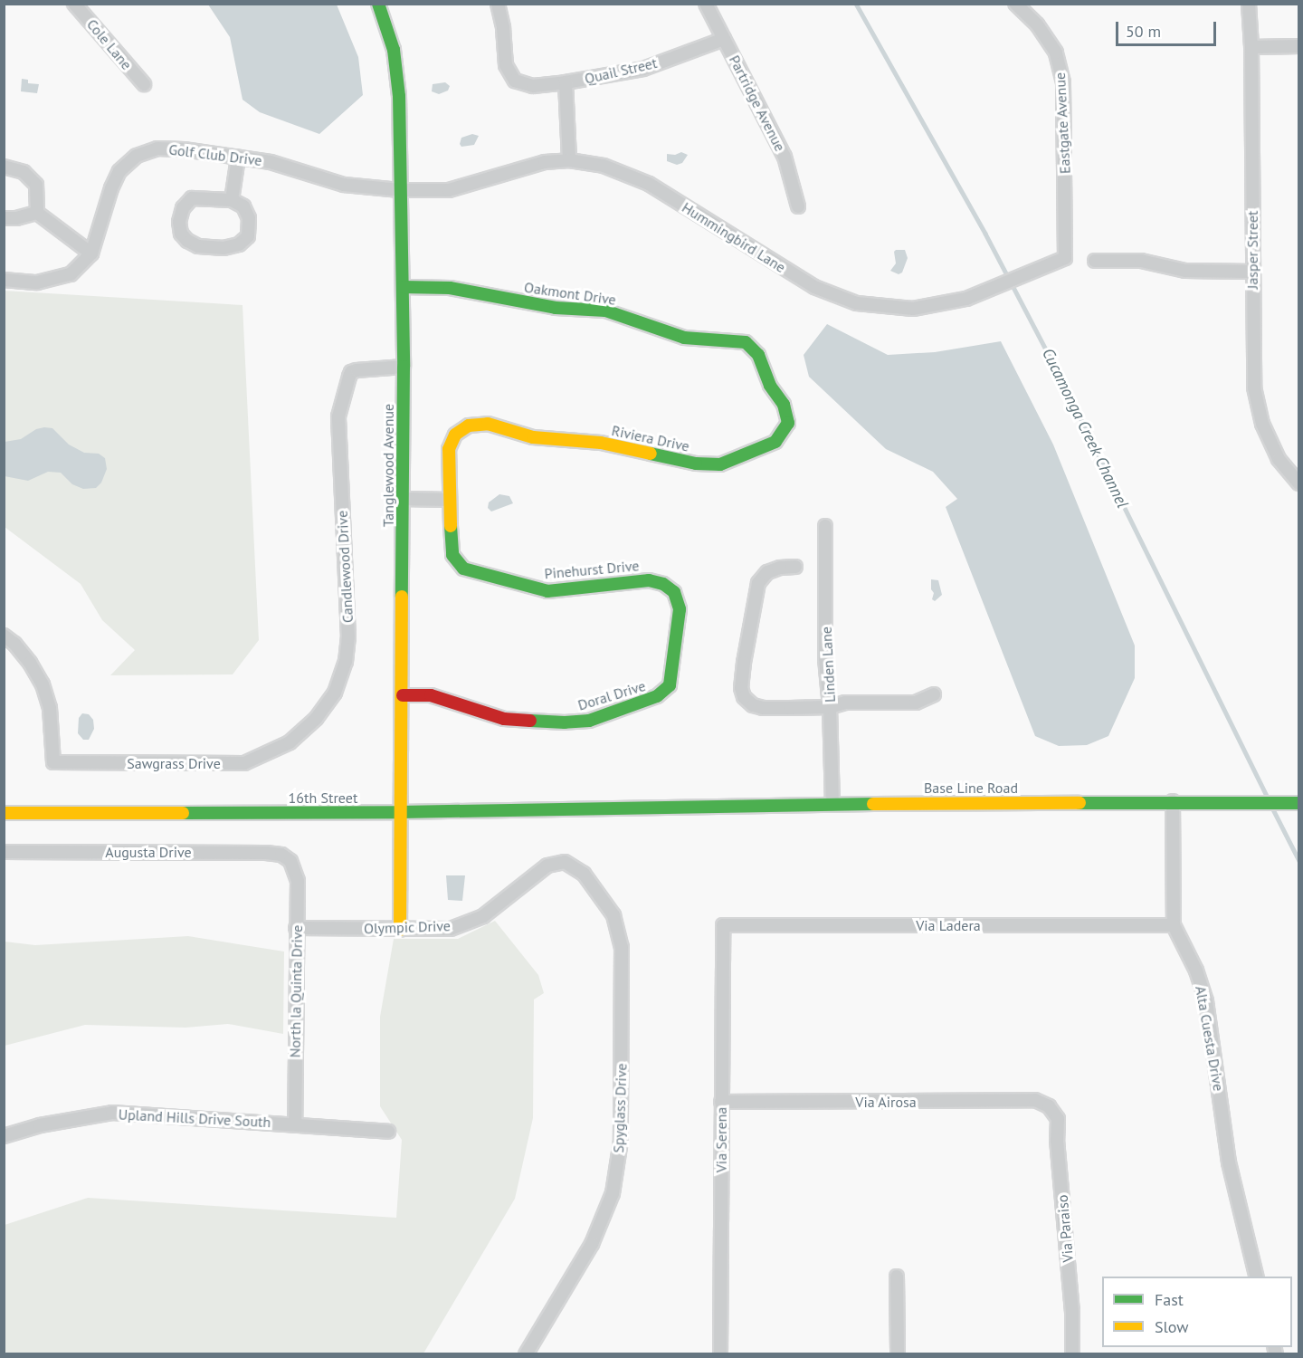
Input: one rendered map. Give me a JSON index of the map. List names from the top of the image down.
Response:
{
  "streets": {
    "street": [
      "Cole Lane",
      "Quail Street",
      "Partridge Avenue",
      "Eastgate Avenue",
      "Golf Club Drive",
      "Hummingbird Lane",
      "Jasper Street",
      "Oakmont Drive",
      "Riviera Drive",
      "Tanglewood Avenue",
      "Candlewood Drive",
      "Pinehurst Drive",
      "Linden Lane",
      "Doral Drive",
      "Sawgrass Drive",
      "Base Line Road",
      "16th Street",
      "Augusta Drive",
      "Via Ladera",
      "Olympic Drive",
      "North la Quinta Drive",
      "Alta Cuesta Drive",
      "Via Airosa",
      "Spyglass Drive",
      "Upland Hills Drive South",
      "Via Serena",
      "Via Paraiso"
    ]
  },
  "crossings": [
    ["Quail Street", "Partridge Avenue"],
    ["Eastgate Avenue", "Hummingbird Lane"],
    ["Golf Club Drive", "Hummingbird Lane"],
    ["Golf Club Drive", "Tanglewood Avenue"],
    ["Hummingbird Lane", "Tanglewood Avenue"],
    ["Oakmont Drive", "Riviera Drive"],
    ["Oakmont Drive", "Tanglewood Avenue"],
    ["Riviera Drive", "Pinehurst Drive"],
    ["Tanglewood Avenue", "Candlewood Drive"],
    ["Tanglewood Avenue", "Doral Drive"],
    ["Tanglewood Avenue", "16th Street"],
    ["Tanglewood Avenue", "Olympic Drive"],
    ["Candlewood Drive", "Sawgrass Drive"],
    ["Pinehurst Drive", "Doral Drive"],
    ["Linden Lane", "Base Line Road"],
    ["Base Line Road", "16th Street"],
    ["Base Line Road", "Alta Cuesta Drive"],
    ["Augusta Drive", "North la Quinta Drive"],
    ["Via Ladera", "Alta Cuesta Drive"],
    ["Via Ladera", "Via Serena"],
    ["Olympic Drive", "North la Quinta Drive"],
    ["Olympic Drive", "Spyglass Drive"],
    ["North la Quinta Drive", "Upland Hills Drive South"],
    ["Via Airosa", "Via Serena"],
    ["Via Airosa", "Via Paraiso"]
  ],
  "water": ["Cucamonga Creek Channel"],
  "legend": ["Fast", "Slow"],
  "scale_bar": "50 m"
}
